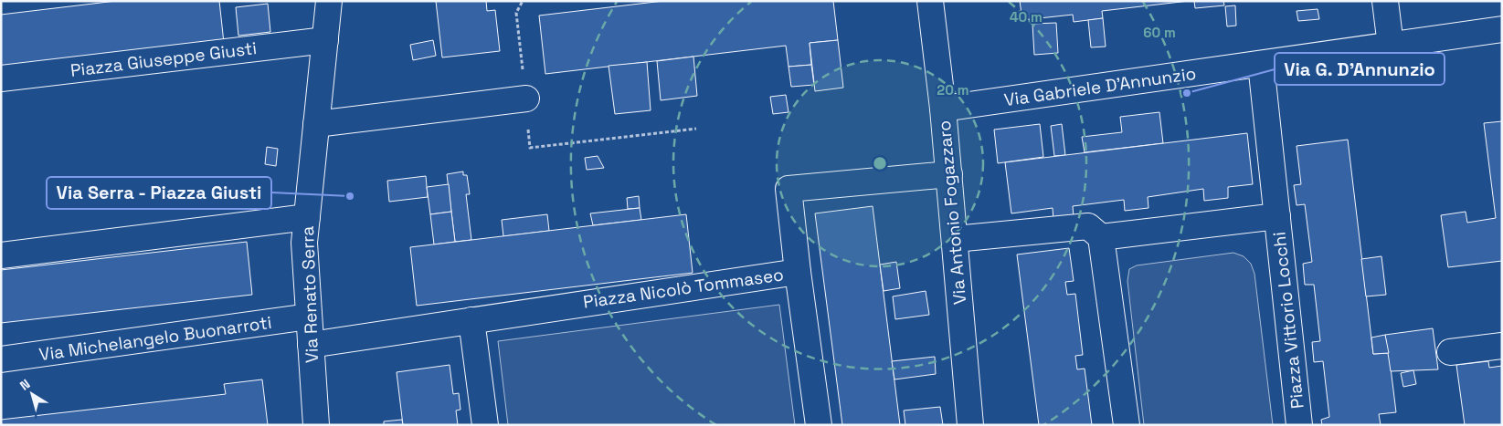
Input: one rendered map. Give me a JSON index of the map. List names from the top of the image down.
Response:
{
  "streets": {
    "street": [
      "Piazza Giuseppe Giusti",
      "Via Gabriele D'Annunzio",
      "Via Antonio Fogazzaro",
      "Piazza Nicolò Tommaseo",
      "Via Renato Serra",
      "Piazza Vittorio Locchi",
      "Via Michelangelo Buonarroti"
    ]
  },
  "crossings": [
    ["Piazza Giuseppe Giusti", "Via Renato Serra"],
    ["Via Gabriele D'Annunzio", "Via Antonio Fogazzaro"],
    ["Via Gabriele D'Annunzio", "Piazza Vittorio Locchi"],
    ["Piazza Nicolò Tommaseo", "Via Renato Serra"],
    ["Via Renato Serra", "Via Michelangelo Buonarroti"]
  ],
  "places": ["Via G. D'Annunzio", "Via Serra - Piazza Giusti"],
  "north": "top left",
  "rings": ["40 m", "60 m", "20 m"]
}
